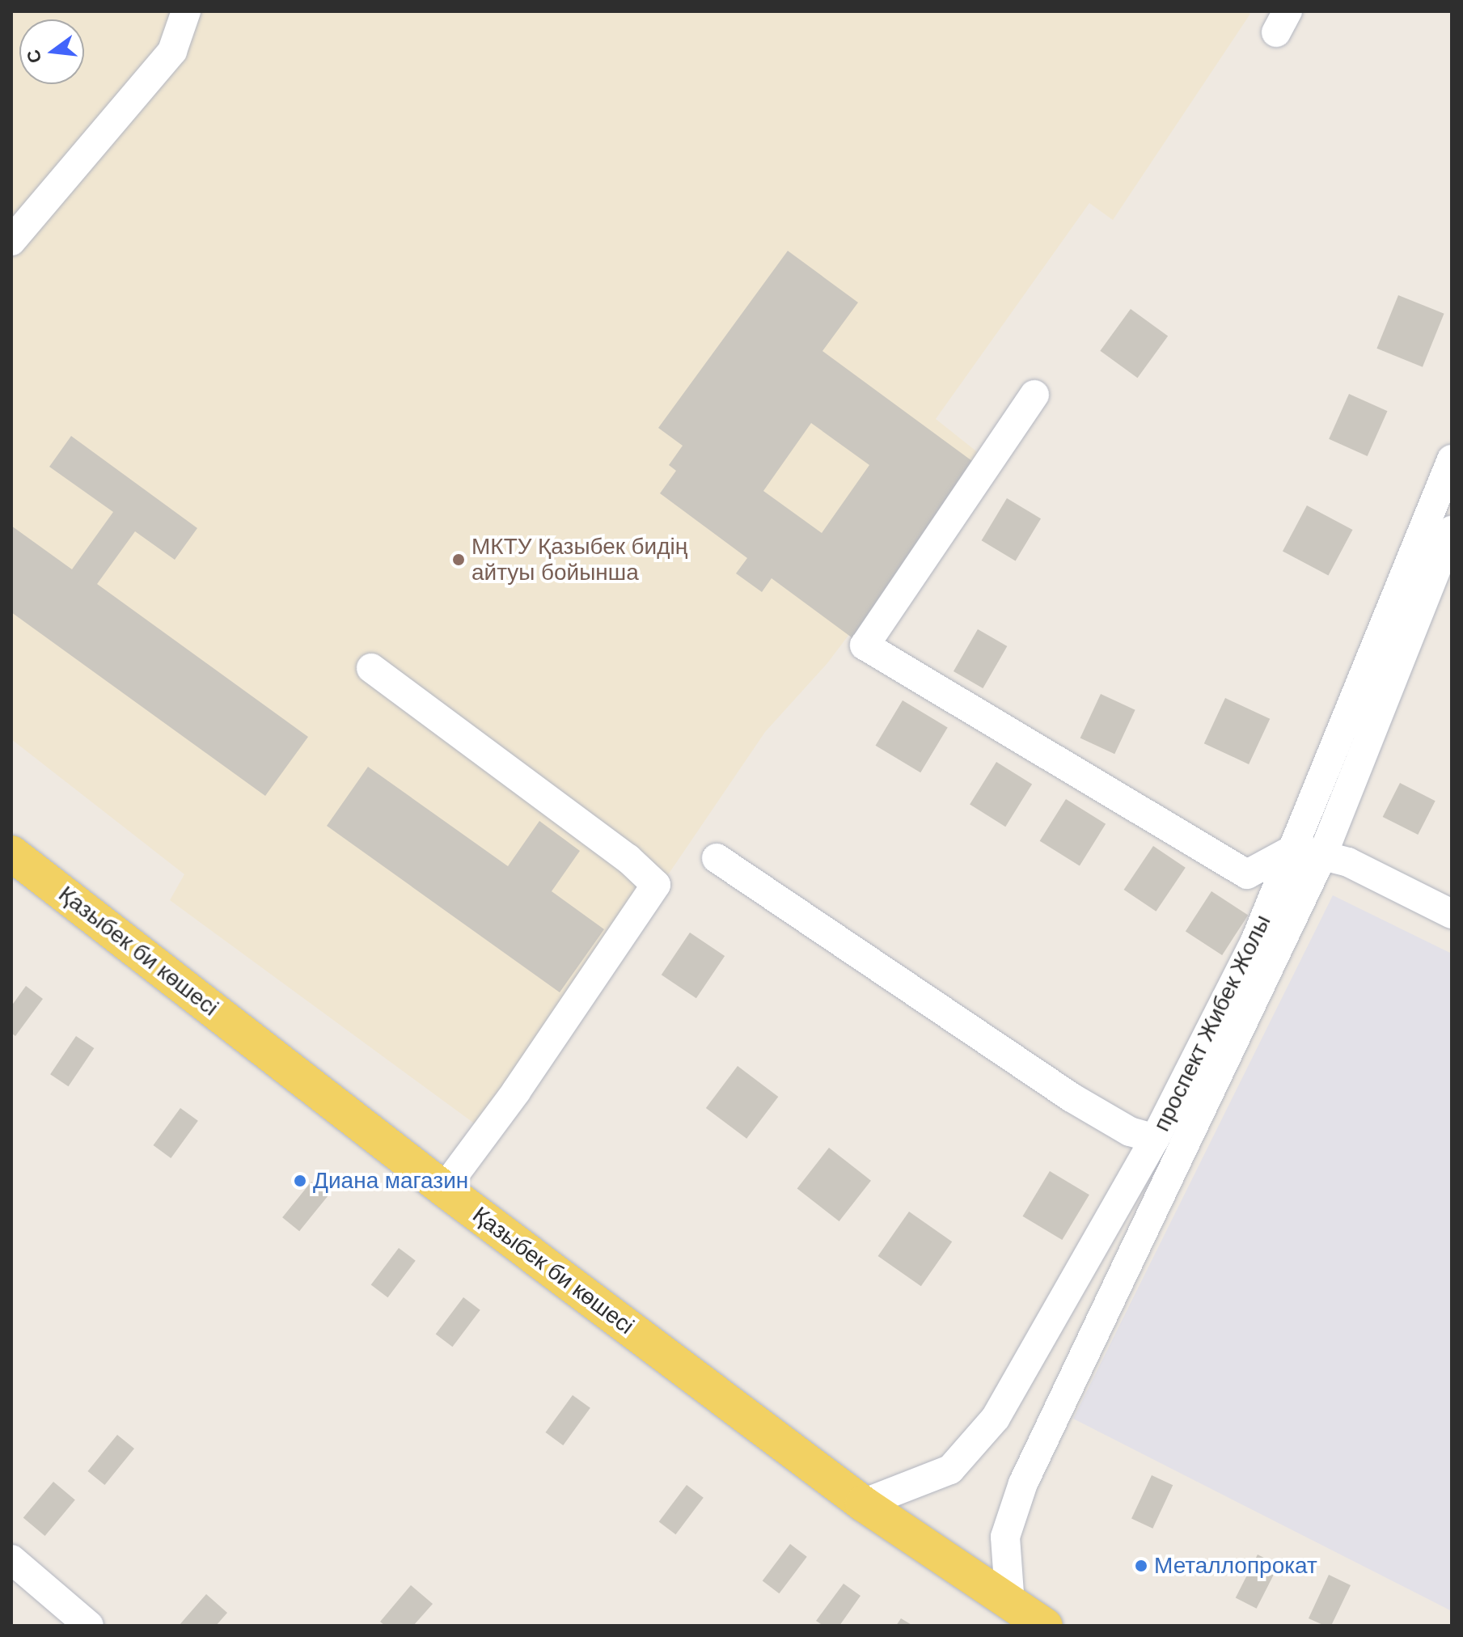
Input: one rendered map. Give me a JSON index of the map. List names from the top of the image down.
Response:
{
  "streets": {
    "main road": ["Қазыбек би көшесі"],
    "street": ["проспект Жибек Жолы"]
  },
  "crossings": [
    ["Қазыбек би көшесі", "проспект Жибек Жолы"]
  ],
  "places": ["МКТУ Қазыбек бидің айтуы бойынша", "Диана магазин", "Металлопрокат"],
  "north": "left"
}
